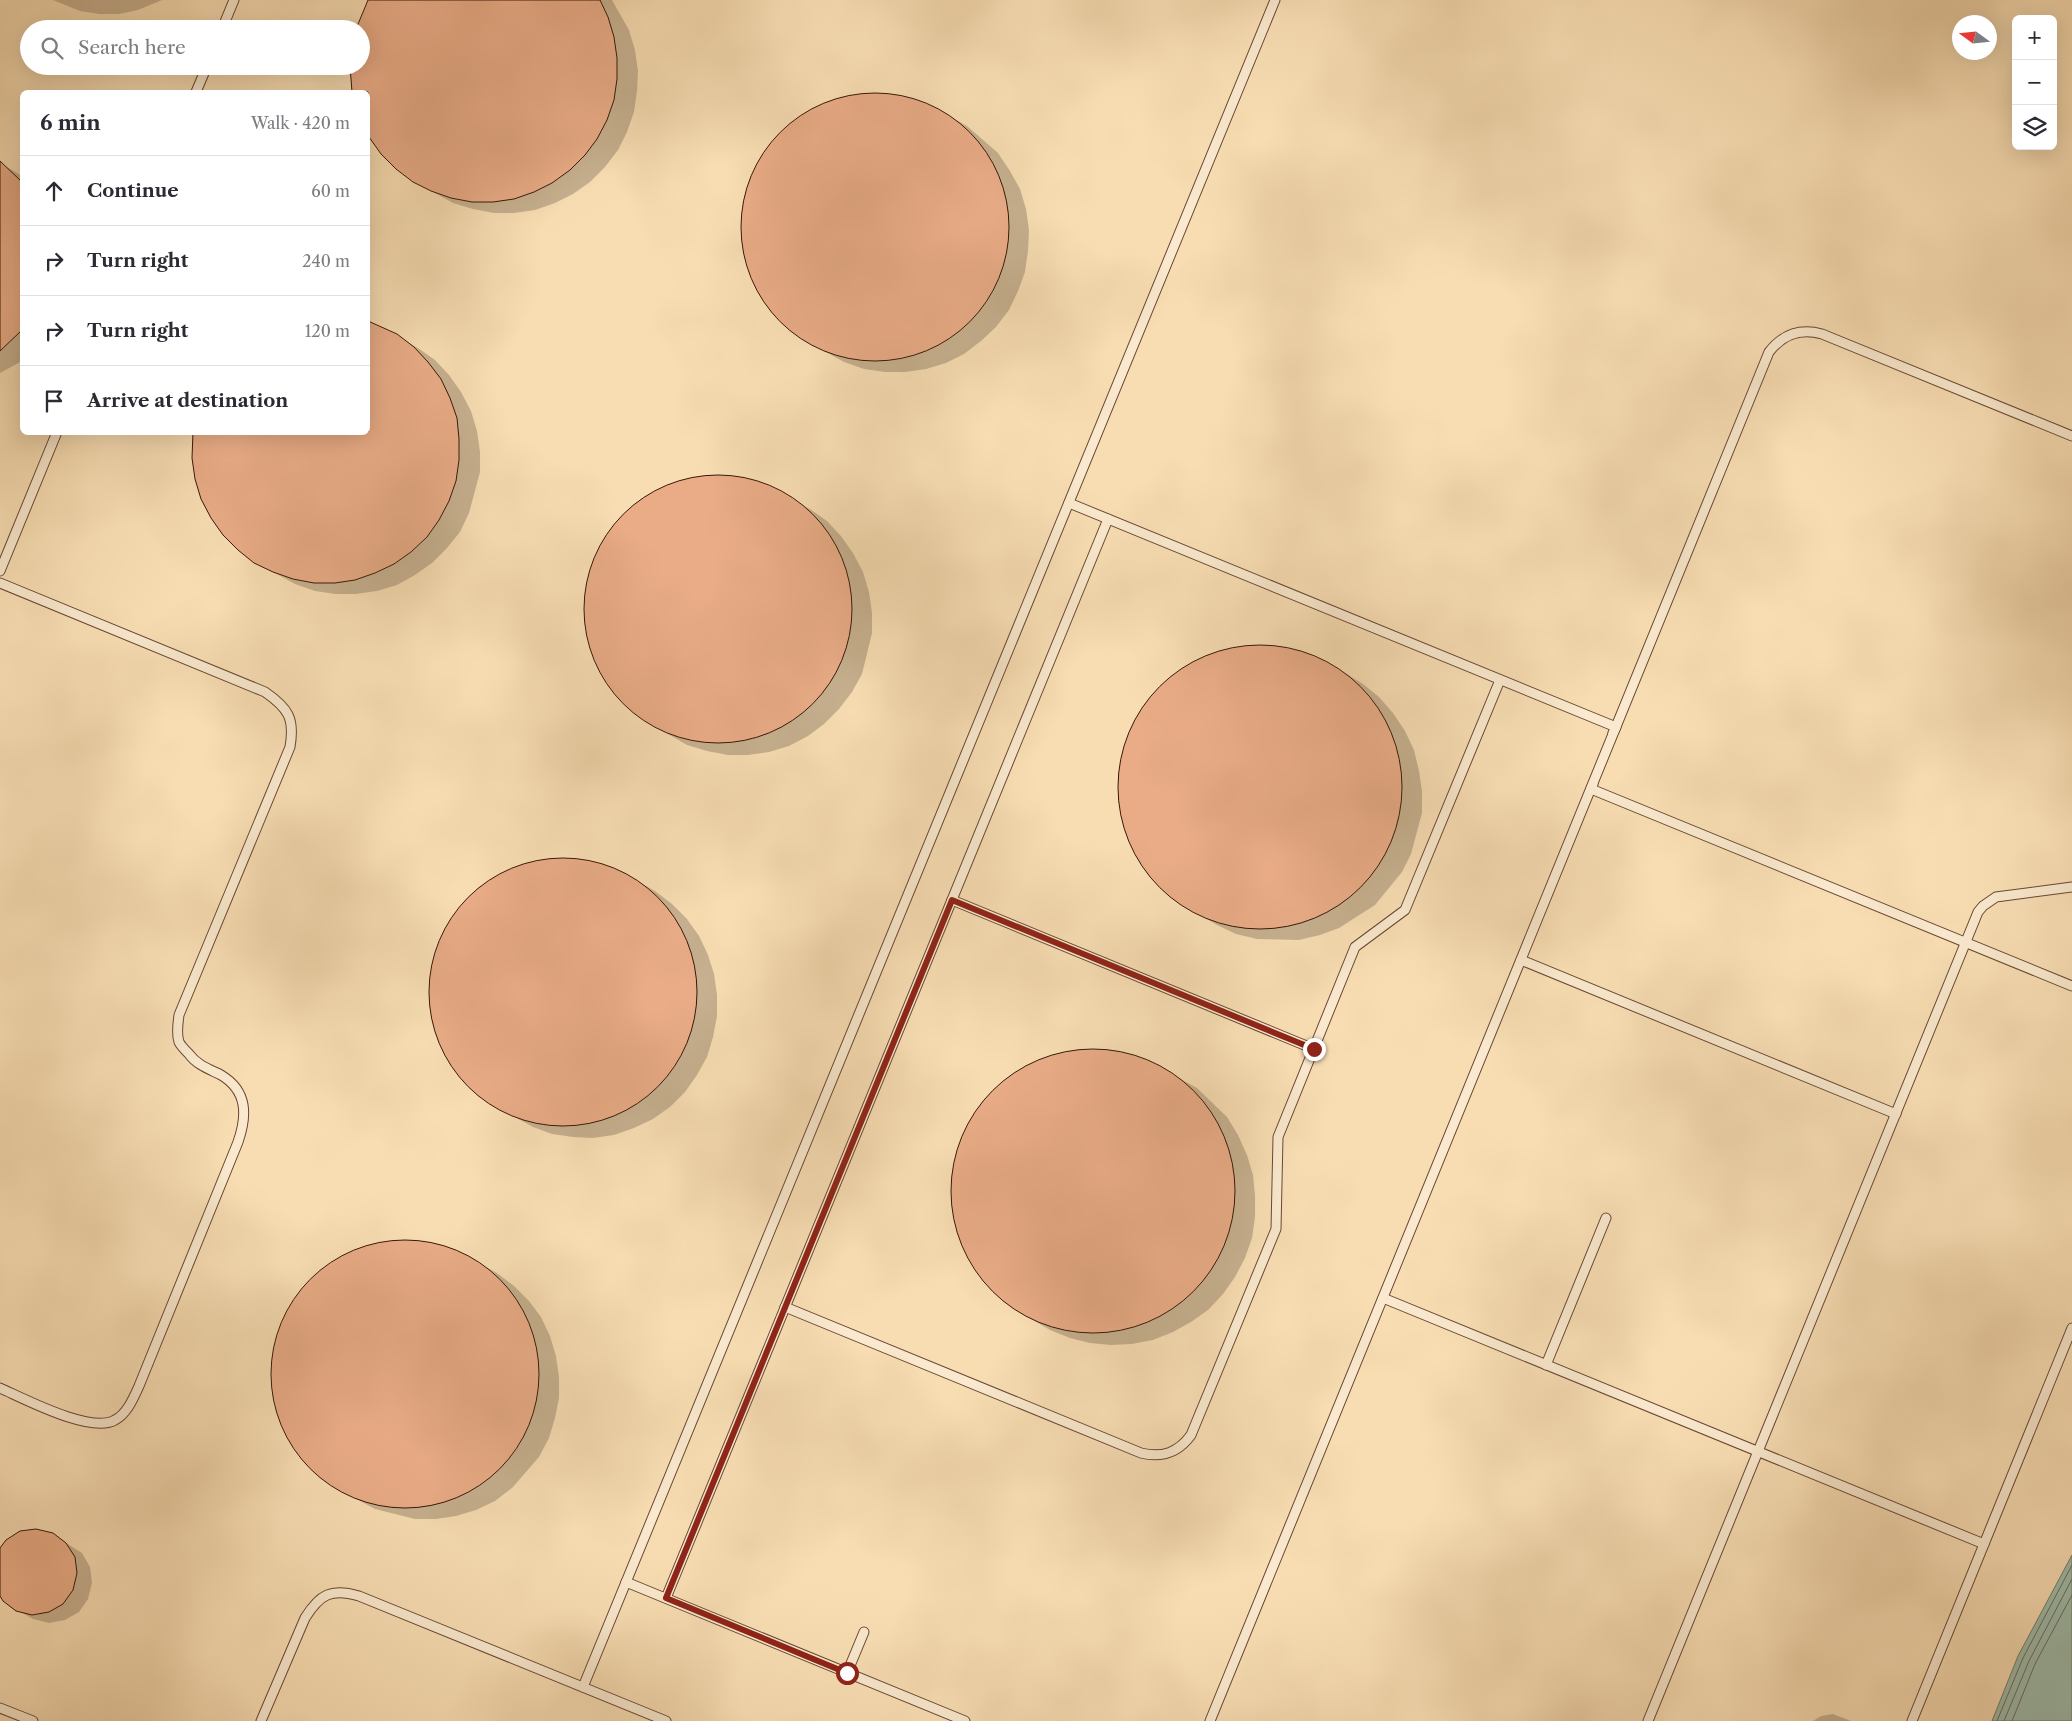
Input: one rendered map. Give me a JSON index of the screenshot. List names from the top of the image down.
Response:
{
  "north": "left",
  "page": {
    "map_buttons": ["+", "−"],
    "search": "Search here",
    "heading": ["6 min", "Walk · 420 m"],
    "list": [
      ["Continue", "60 m"],
      ["Turn right", "240 m"],
      ["Turn right", "120 m"],
      "Arrive at destination"
    ]
  }
}
